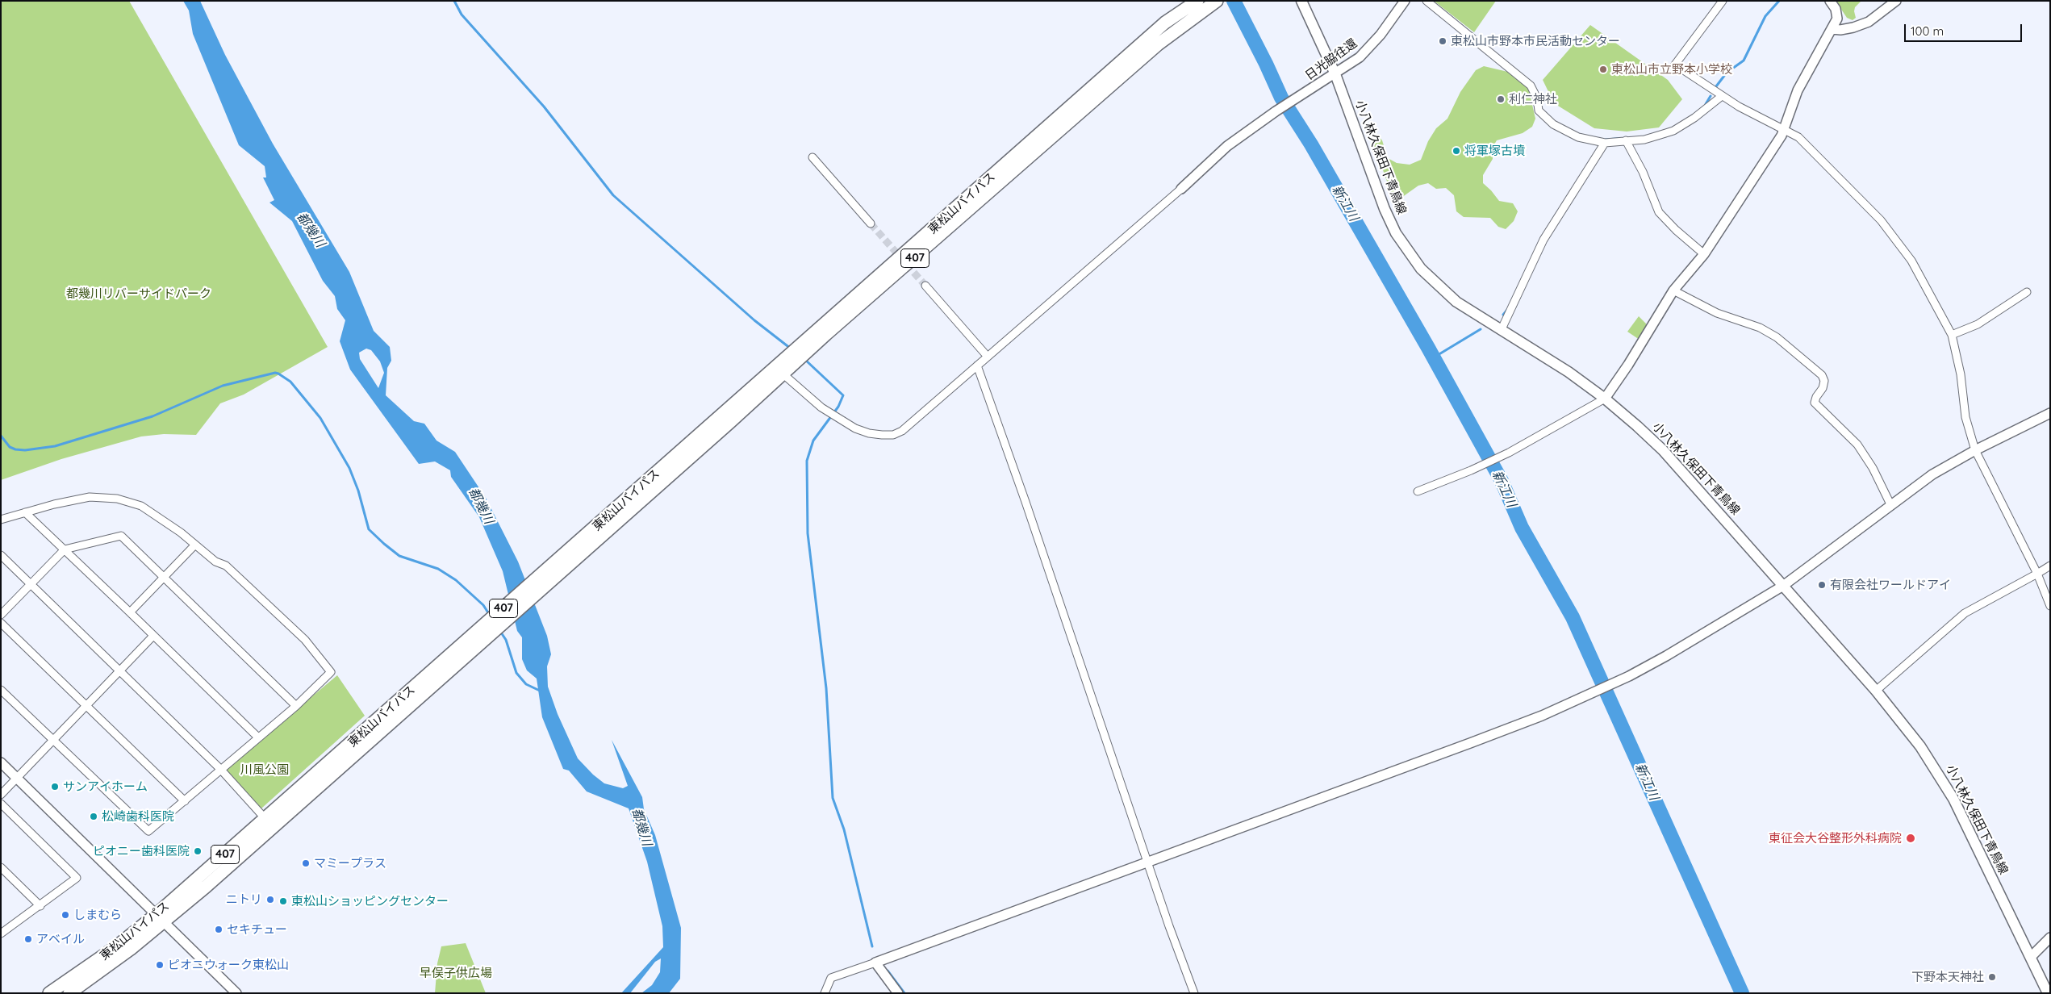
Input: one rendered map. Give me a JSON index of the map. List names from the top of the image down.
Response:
{
  "streets": {
    "highway": ["東松山バイパス", "407"],
    "main road": ["小八林久保田下青鳥線"],
    "street": ["日光脇往還"]
  },
  "crossings": [
    ["日光脇往還", "小八林久保田下青鳥線"]
  ],
  "water": ["新江川", "都幾川"],
  "parks": ["都幾川リバーサイドパーク", "川風公園", "早俣子供広場"],
  "places": [
    "東松山市野本市民活動センター",
    "東松山市立野本小学校",
    "利仁神社",
    "将軍塚古墳",
    "有限会社ワールドアイ",
    "サンアイホーム",
    "松崎歯科医院",
    "東征会大谷整形外科病院",
    "ピオニー歯科医院",
    "マミープラス",
    "ニトリ",
    "東松山ショッピングセンター",
    "しまむら",
    "セキチュー",
    "アベイル",
    "ピオニウォーク東松山",
    "下野本天神社"
  ],
  "scale_bar": "100 m"
}
